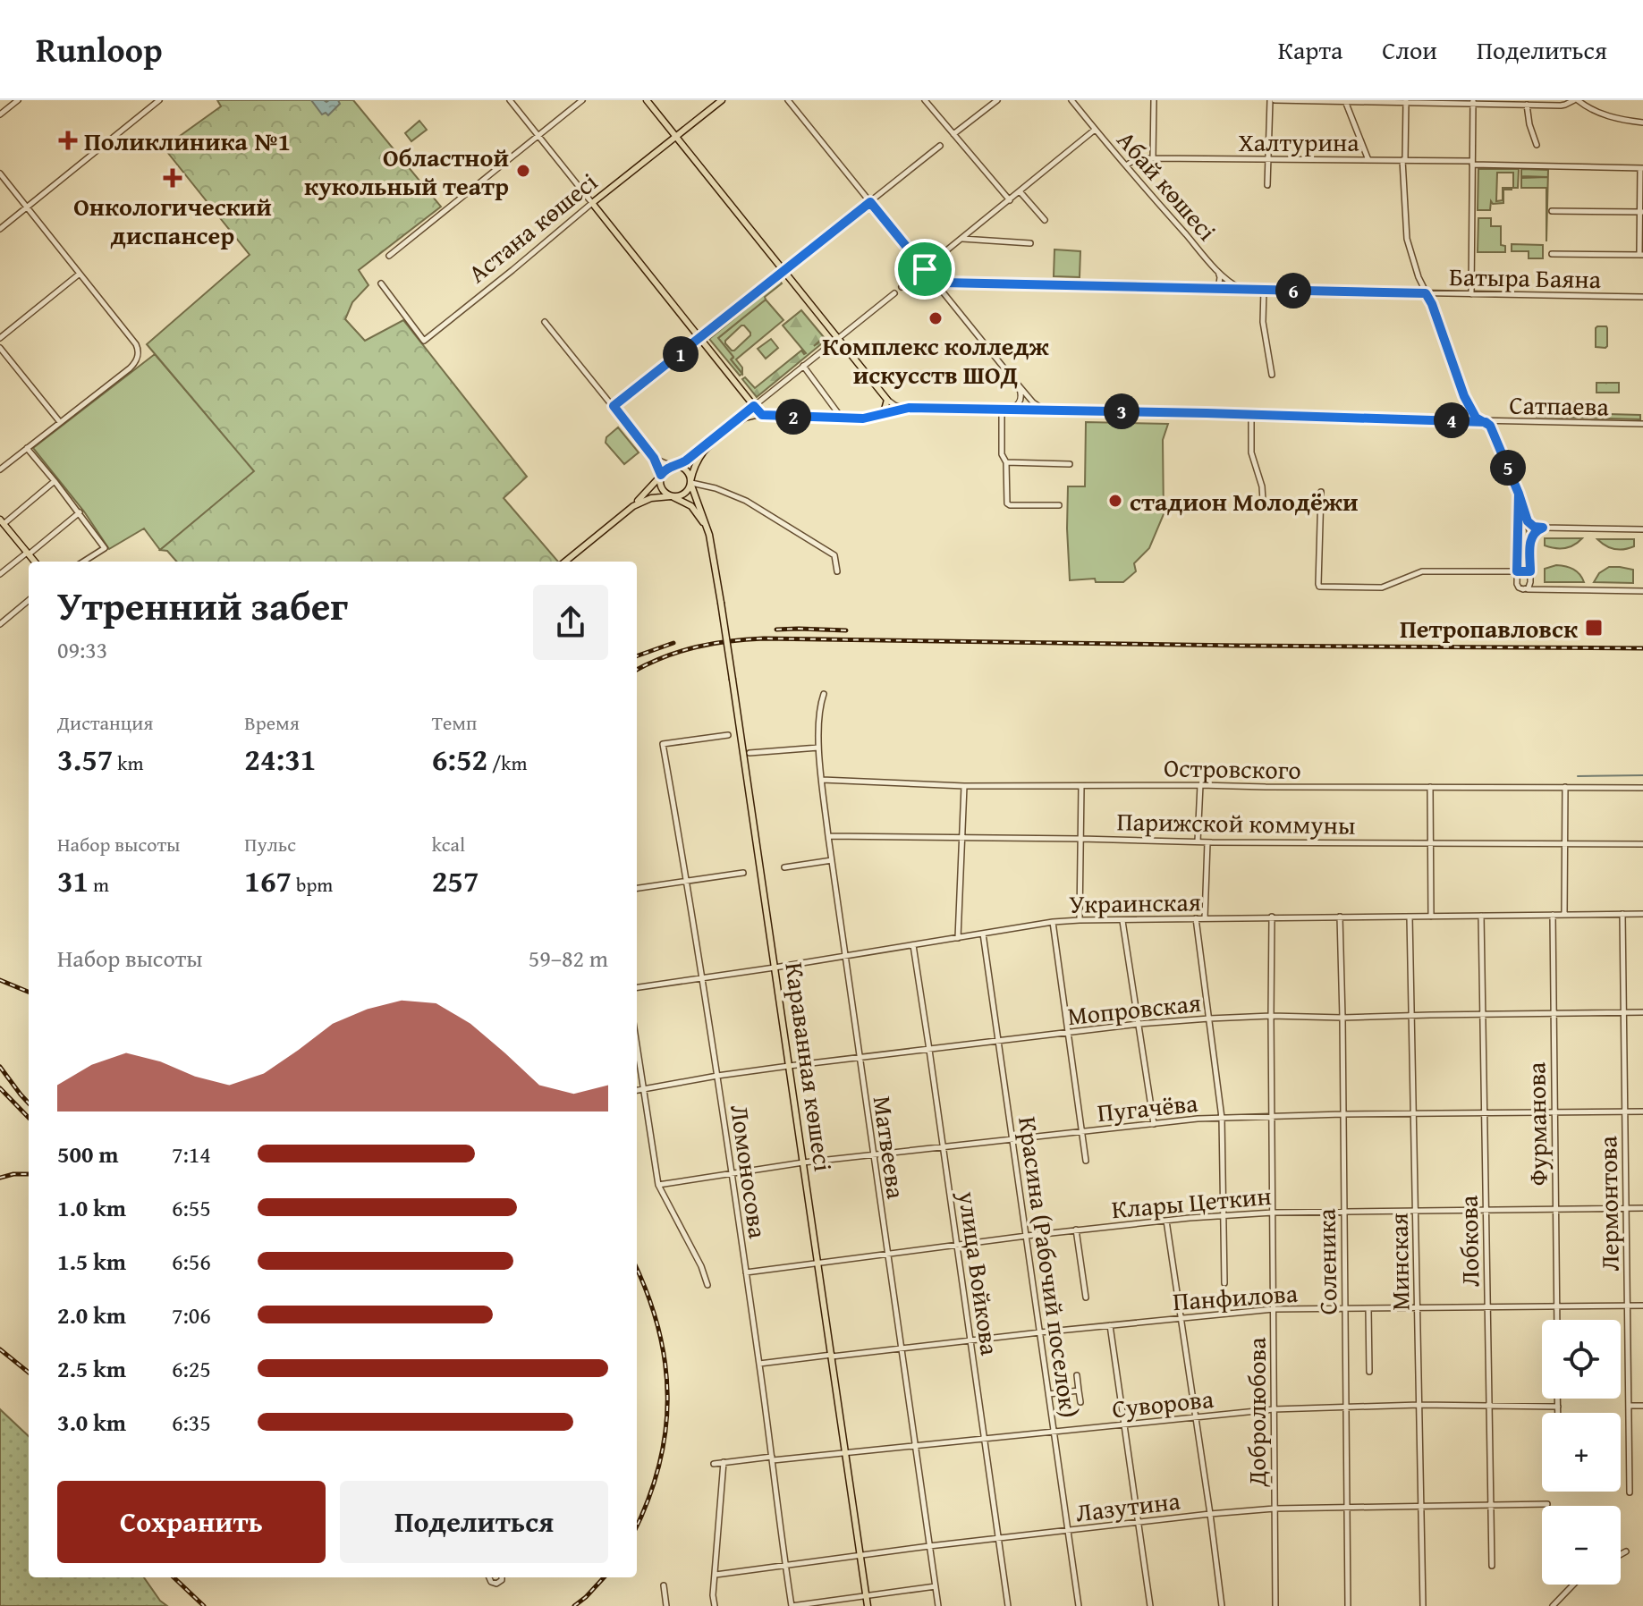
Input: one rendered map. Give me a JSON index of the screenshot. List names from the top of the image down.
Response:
{
  "streets": {
    "main road": ["Астана көшесі", "Караванная көшесі"],
    "street": [
      "Халтурина",
      "Абай көшесі",
      "Батыра Баяна",
      "Сатпаева",
      "Островского",
      "Парижской коммуны",
      "Украинская",
      "Мопровская",
      "Пугачёва",
      "Фурманова",
      "Матвеева",
      "Ломоносова",
      "Клары Цеткин",
      "Лермонтова",
      "Лобкова",
      "Соленика",
      "Минская",
      "Красина (Рабочий поселок)",
      "улица Войкова",
      "Панфилова",
      "Суворова",
      "Добролюбова",
      "Лазутина"
    ]
  },
  "crossings": [
    ["Халтурина", "Абай көшесі"],
    ["Абай көшесі", "Батыра Баяна"],
    ["Островского", "Матвеева"],
    ["Парижской коммуны", "Матвеева"],
    ["Украинская", "Караванная көшесі"],
    ["Украинская", "Фурманова"],
    ["Украинская", "Матвеева"],
    ["Украинская", "Ломоносова"],
    ["Украинская", "Лермонтова"],
    ["Украинская", "Лобкова"],
    ["Украинская", "Соленика"],
    ["Украинская", "Минская"],
    ["Украинская", "Красина (Рабочий поселок)"],
    ["Украинская", "улица Войкова"],
    ["Украинская", "Добролюбова"],
    ["Мопровская", "Караванная көшесі"],
    ["Мопровская", "Фурманова"],
    ["Мопровская", "Матвеева"],
    ["Мопровская", "Ломоносова"],
    ["Мопровская", "Лермонтова"],
    ["Мопровская", "Лобкова"],
    ["Мопровская", "Соленика"],
    ["Мопровская", "Минская"],
    ["Мопровская", "Красина (Рабочий поселок)"],
    ["Мопровская", "улица Войкова"],
    ["Мопровская", "Добролюбова"],
    ["Караванная көшесі", "Пугачёва"],
    ["Караванная көшесі", "Клары Цеткин"],
    ["Караванная көшесі", "Панфилова"],
    ["Караванная көшесі", "Суворова"],
    ["Караванная көшесі", "Лазутина"],
    ["Пугачёва", "Фурманова"],
    ["Пугачёва", "Матвеева"],
    ["Пугачёва", "Ломоносова"],
    ["Пугачёва", "Лермонтова"],
    ["Пугачёва", "Лобкова"],
    ["Пугачёва", "Соленика"],
    ["Пугачёва", "Минская"],
    ["Пугачёва", "Красина (Рабочий поселок)"],
    ["Пугачёва", "улица Войкова"],
    ["Пугачёва", "Добролюбова"],
    ["Фурманова", "Клары Цеткин"],
    ["Фурманова", "Панфилова"],
    ["Матвеева", "Клары Цеткин"],
    ["Матвеева", "Панфилова"],
    ["Матвеева", "Суворова"],
    ["Матвеева", "Лазутина"],
    ["Ломоносова", "Клары Цеткин"],
    ["Ломоносова", "Панфилова"],
    ["Ломоносова", "Суворова"],
    ["Ломоносова", "Лазутина"],
    ["Клары Цеткин", "Лермонтова"],
    ["Клары Цеткин", "Лобкова"],
    ["Клары Цеткин", "Соленика"],
    ["Клары Цеткин", "Минская"],
    ["Клары Цеткин", "Красина (Рабочий поселок)"],
    ["Клары Цеткин", "улица Войкова"],
    ["Клары Цеткин", "Добролюбова"],
    ["Лермонтова", "Панфилова"],
    ["Лобкова", "Панфилова"],
    ["Лобкова", "Суворова"],
    ["Лобкова", "Лазутина"],
    ["Соленика", "Панфилова"],
    ["Соленика", "Суворова"],
    ["Соленика", "Лазутина"],
    ["Минская", "Панфилова"],
    ["Минская", "Суворова"],
    ["Минская", "Лазутина"],
    ["Красина (Рабочий поселок)", "Панфилова"],
    ["Красина (Рабочий поселок)", "Суворова"],
    ["Красина (Рабочий поселок)", "Лазутина"],
    ["улица Войкова", "Панфилова"],
    ["улица Войкова", "Суворова"],
    ["улица Войкова", "Лазутина"],
    ["Панфилова", "Добролюбова"],
    ["Суворова", "Добролюбова"],
    ["Добролюбова", "Лазутина"]
  ],
  "places": {
    "health": ["Поликлиника №1", "Онкологический диспансер"],
    "other": ["Областной кукольный театр", "Комплекс колледж искусств ШОД", "стадион Молодёжи"],
    "transit": ["Петропавловск"]
  },
  "page": {
    "header": "Runloop",
    "nav": ["Карта", "Слои", "Поделиться"],
    "pins": [
      "6",
      "1",
      "3",
      "2",
      "4",
      "5"
    ],
    "heading": ["Утренний забег", "09:33"],
    "stats": [
      ["Дистанция", "3.57 km"],
      ["Время", "24:31"],
      ["Темп", "6:52 /km"],
      ["Набор высоты", "31 m"],
      ["Пульс", "167 bpm"],
      ["kcal", "257"]
    ],
    "chart": ["Набор высоты", "59–82 m"],
    "list": [
      {
        "name": "500 m",
        "note": "7:14"
      },
      {
        "name": "1.0 km",
        "note": "6:55"
      },
      {
        "name": "1.5 km",
        "note": "6:56"
      },
      {
        "name": "2.0 km",
        "note": "7:06"
      },
      {
        "name": "2.5 km",
        "note": "6:25"
      },
      {
        "name": "3.0 km",
        "note": "6:35"
      }
    ],
    "map_buttons": ["+", "−"],
    "buttons": ["Сохранить", "Поделиться"]
  }
}
